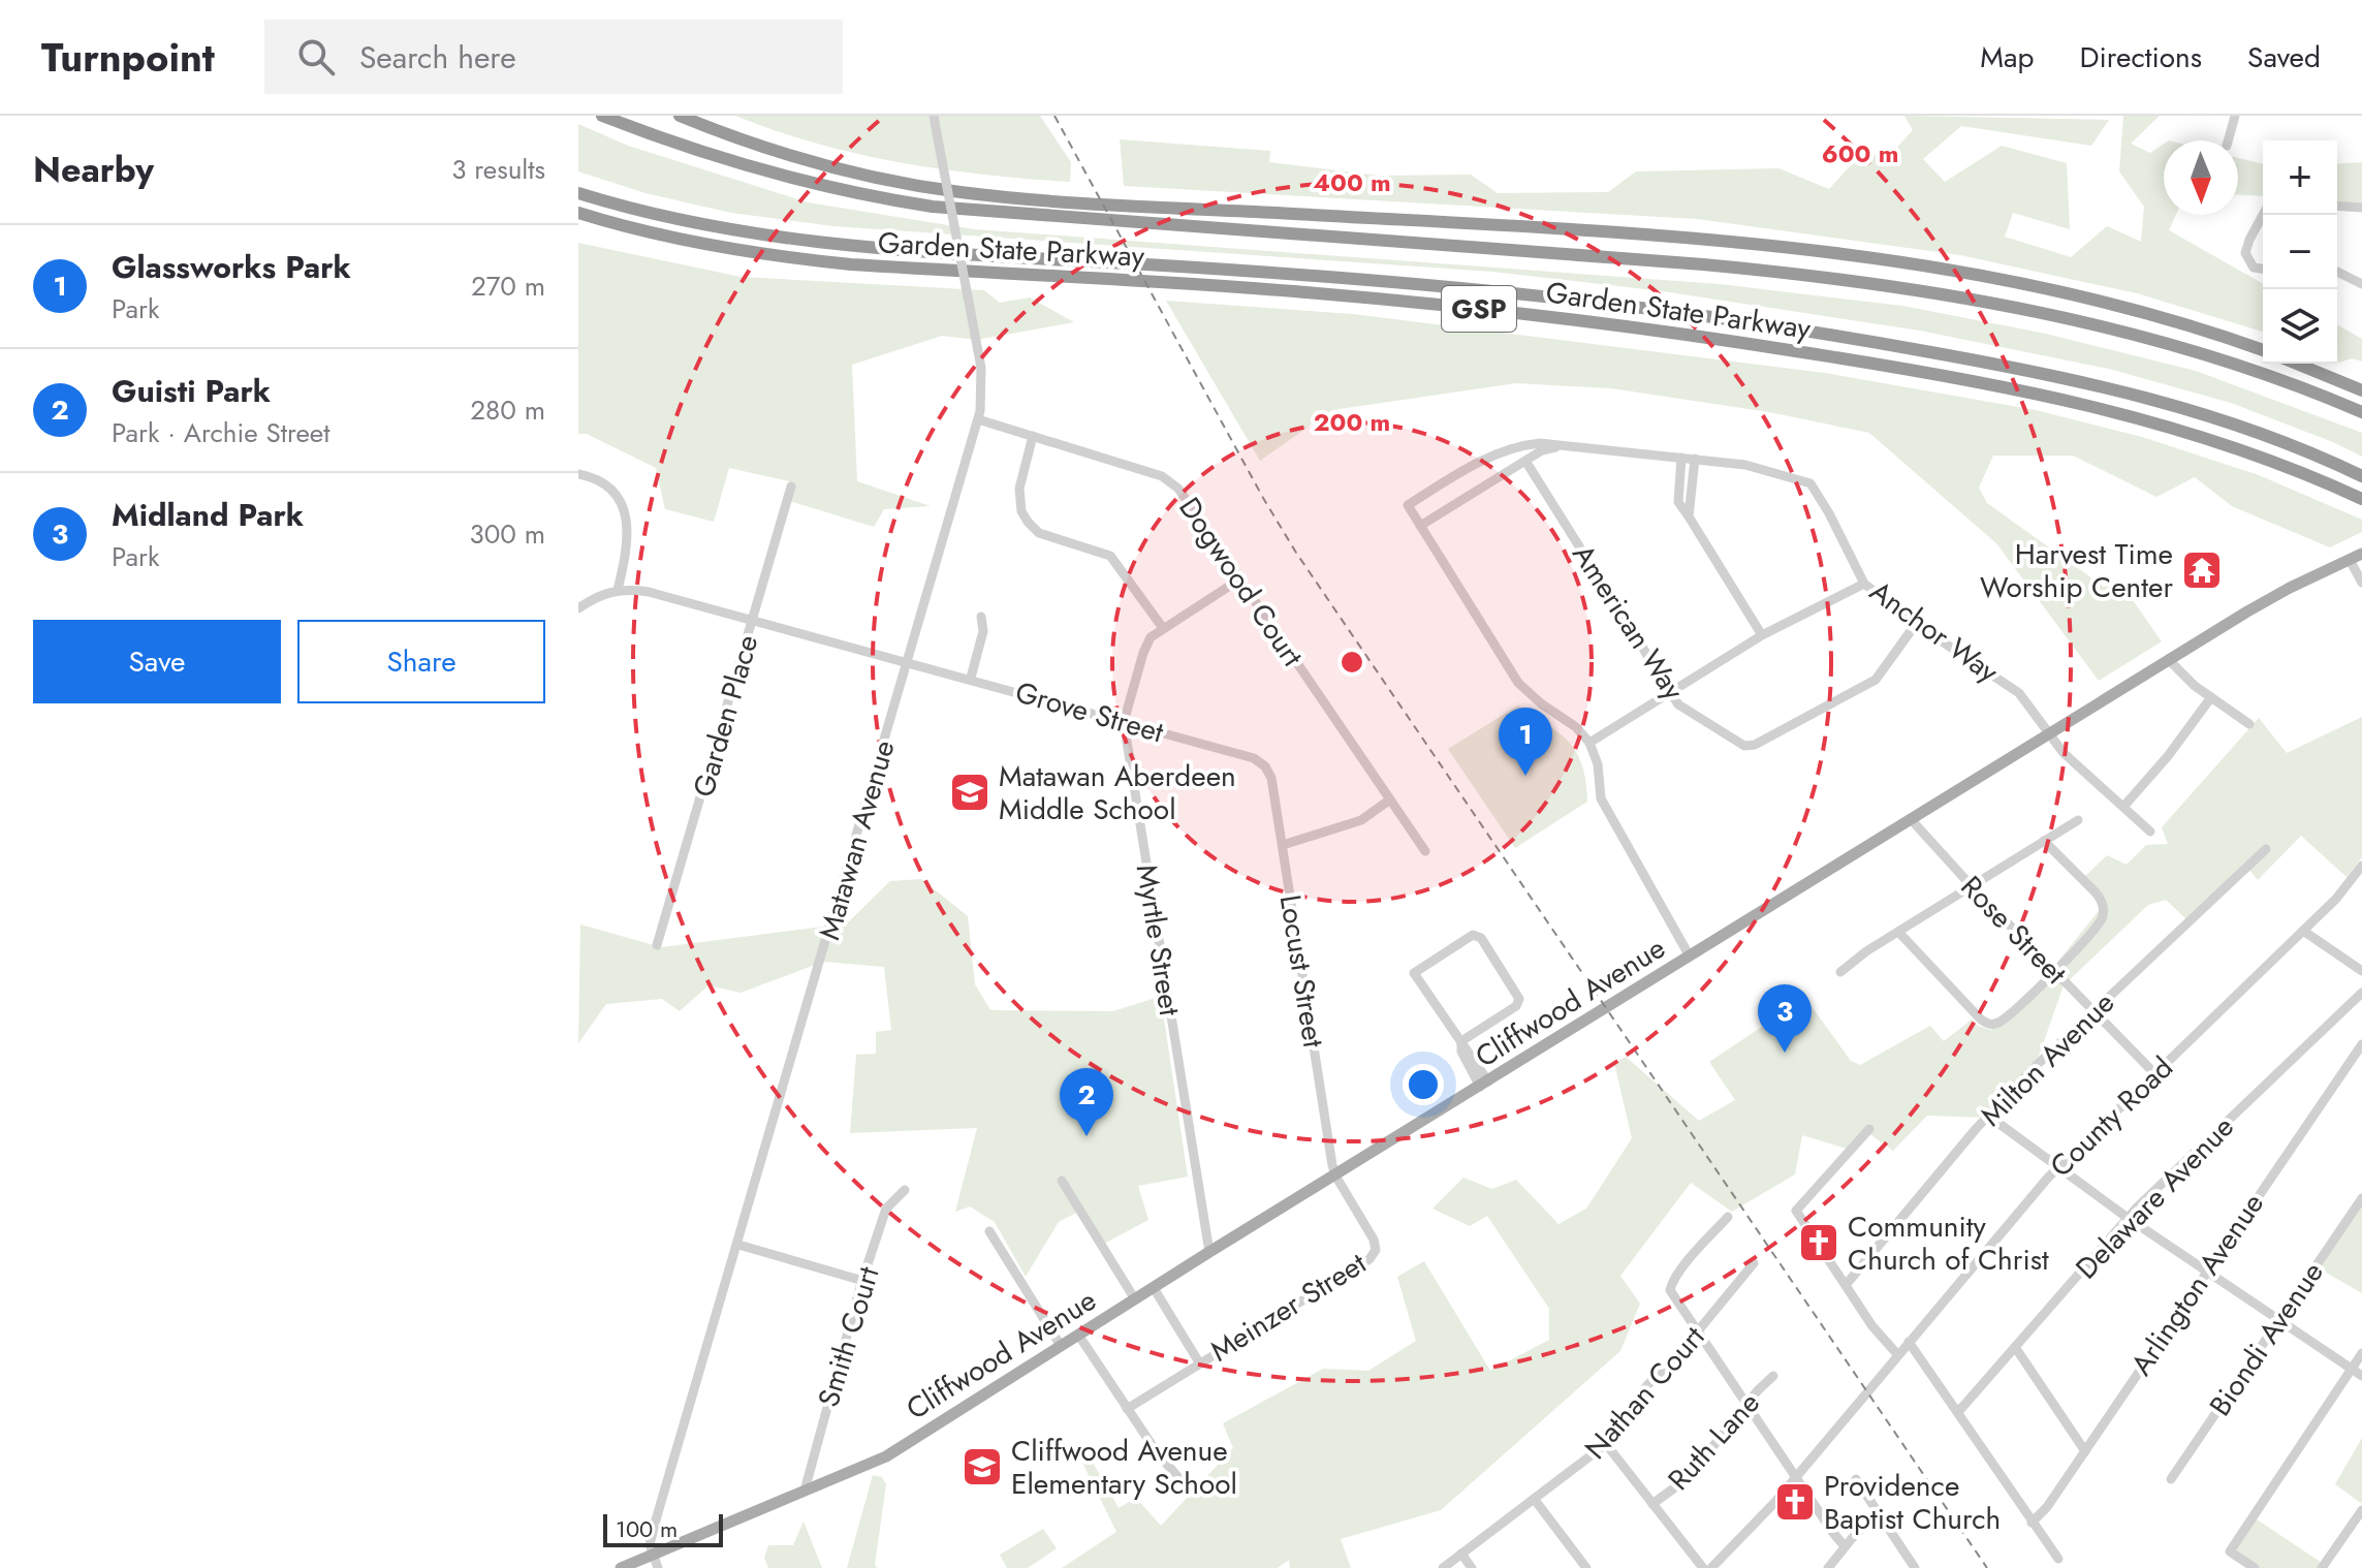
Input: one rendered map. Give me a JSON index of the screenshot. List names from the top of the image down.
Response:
{
  "streets": {
    "highway": ["Garden State Parkway", "GSP"],
    "main road": ["Cliffwood Avenue"],
    "street": [
      "Dogwood Court",
      "American Way",
      "Anchor Way",
      "Grove Street",
      "Garden Place",
      "Matawan Avenue",
      "Rose Street",
      "Myrtle Street",
      "Locust Street",
      "Milton Avenue",
      "County Road",
      "Delaware Avenue",
      "Arlington Avenue",
      "Meinzer Street",
      "Smith Court",
      "Biondi Avenue",
      "Nathan Court",
      "Ruth Lane"
    ]
  },
  "crossings": [
    ["Dogwood Court", "Matawan Avenue"],
    ["Dogwood Court", "Myrtle Street"],
    ["American Way", "Anchor Way"],
    ["Anchor Way", "Cliffwood Avenue"],
    ["Grove Street", "Garden Place"],
    ["Grove Street", "Matawan Avenue"],
    ["Grove Street", "Myrtle Street"],
    ["Grove Street", "Locust Street"],
    ["Matawan Avenue", "Cliffwood Avenue"],
    ["Rose Street", "Cliffwood Avenue"],
    ["Rose Street", "Milton Avenue"],
    ["Rose Street", "County Road"],
    ["Myrtle Street", "Cliffwood Avenue"],
    ["Locust Street", "Cliffwood Avenue"],
    ["Locust Street", "Meinzer Street"],
    ["Cliffwood Avenue", "Meinzer Street"],
    ["Cliffwood Avenue", "Smith Court"]
  ],
  "places": {
    "temple": ["Harvest Time Worship Center"],
    "school or university": ["Matawan Aberdeen Middle School", "Cliffwood Avenue Elementary School"],
    "church": ["Community Church of Christ", "Providence Baptist Church"]
  },
  "scale_bar": "100 m",
  "north": "bottom",
  "page": {
    "header": "Turnpoint",
    "search": "Search here",
    "nav": ["Map", "Directions", "Saved"],
    "heading": ["Nearby", "3 results"],
    "map_buttons": ["+", "−"],
    "list": [
      {
        "mark": "1",
        "name": "Glassworks Park",
        "note": "Park",
        "value": "270 m"
      },
      {
        "mark": "2",
        "name": "Guisti Park",
        "note": "Park · Archie Street",
        "value": "280 m"
      },
      {
        "mark": "3",
        "name": "Midland Park",
        "note": "Park",
        "value": "300 m"
      }
    ],
    "buttons": ["Save", "Share"],
    "pins": ["1", "3", "2"],
    "scale": "100 m"
  },
  "rings": ["600 m", "400 m", "200 m"]
}
